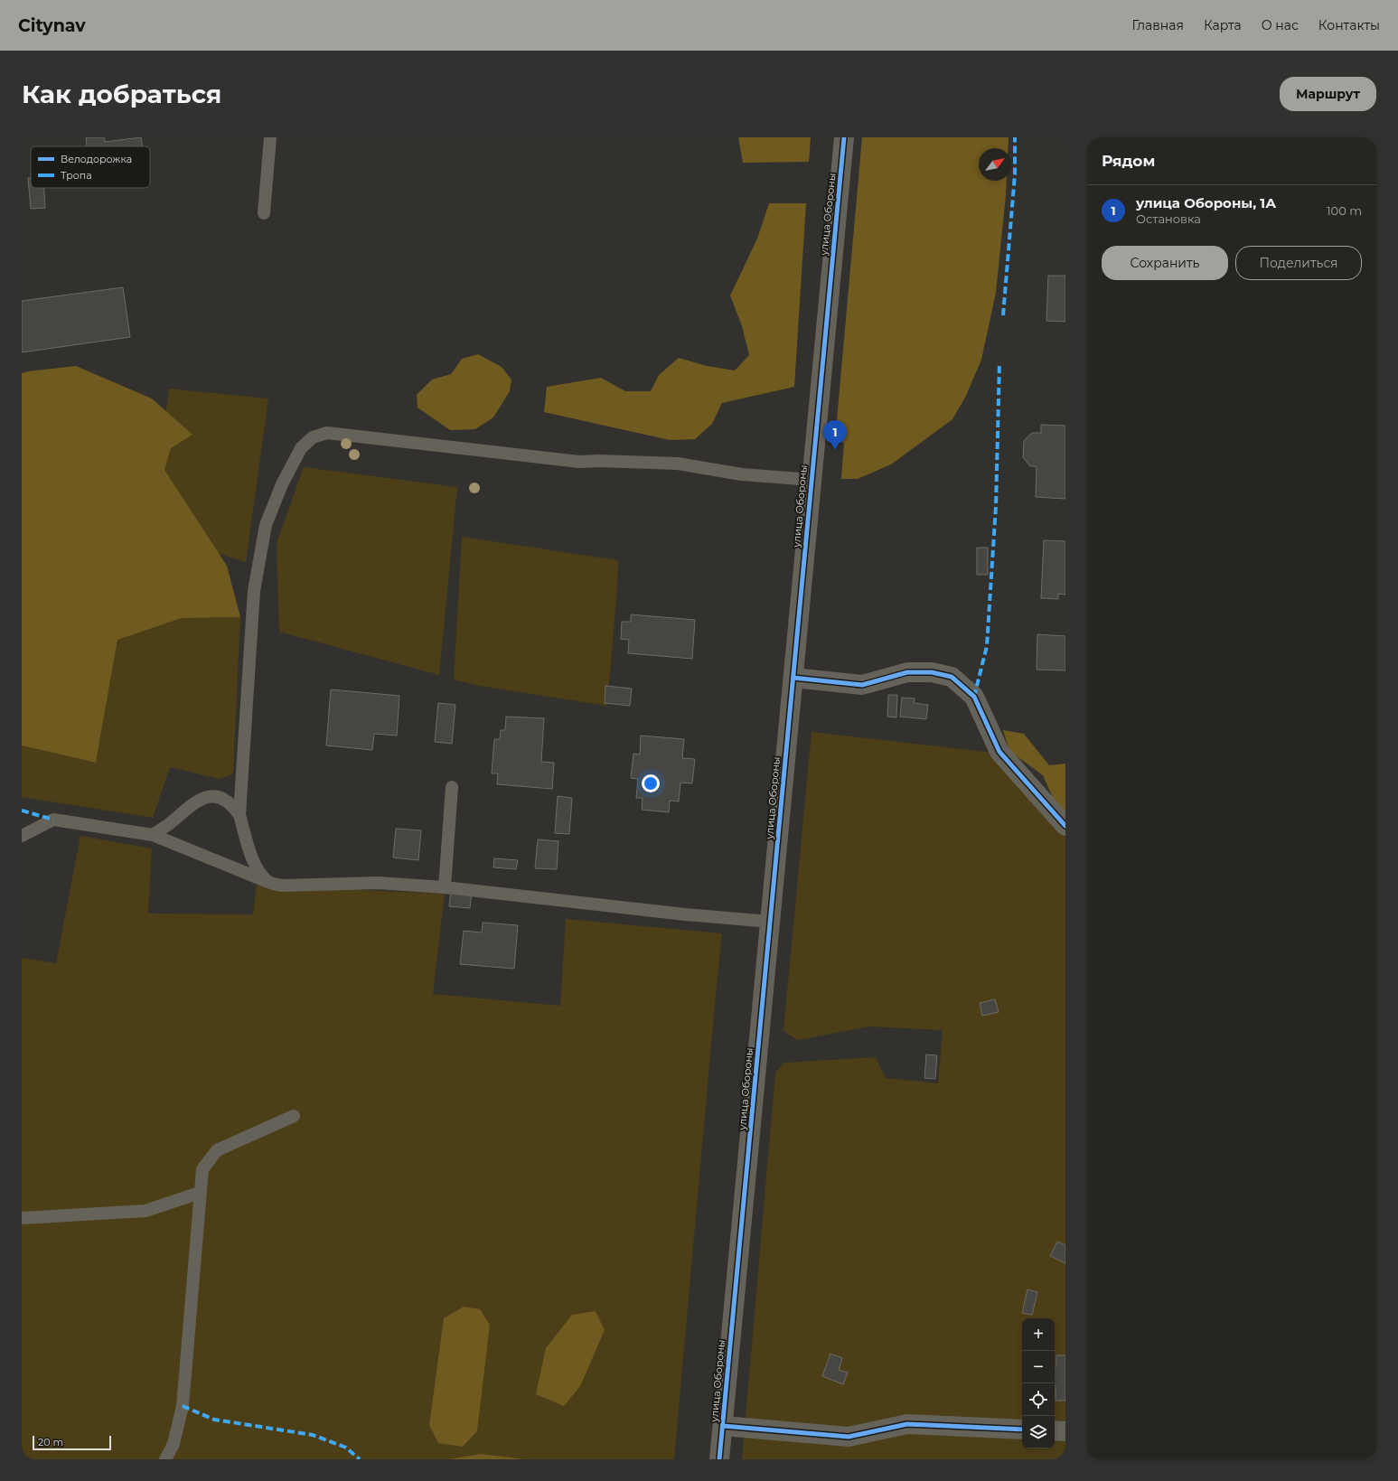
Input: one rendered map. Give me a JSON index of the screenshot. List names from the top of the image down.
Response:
{
  "streets": {
    "street": ["улица Обороны"]
  },
  "legend": ["Велодорожка", "Тропа"],
  "scale_bar": "20 m",
  "north": "top right",
  "page": {
    "header": "Citynav",
    "nav": [
      "Главная",
      "Карта",
      "О нас",
      "Контакты"
    ],
    "buttons": [
      "Маршрут",
      ["Сохранить", "Поделиться"]
    ],
    "title": "Как добраться",
    "heading": "Рядом",
    "list": [
      {
        "mark": "1",
        "name": "улица Обороны, 1А",
        "note": "Остановка",
        "value": "100 m"
      }
    ],
    "pins": "1",
    "map_buttons": ["+", "−"],
    "scale": "20 m"
  }
}
